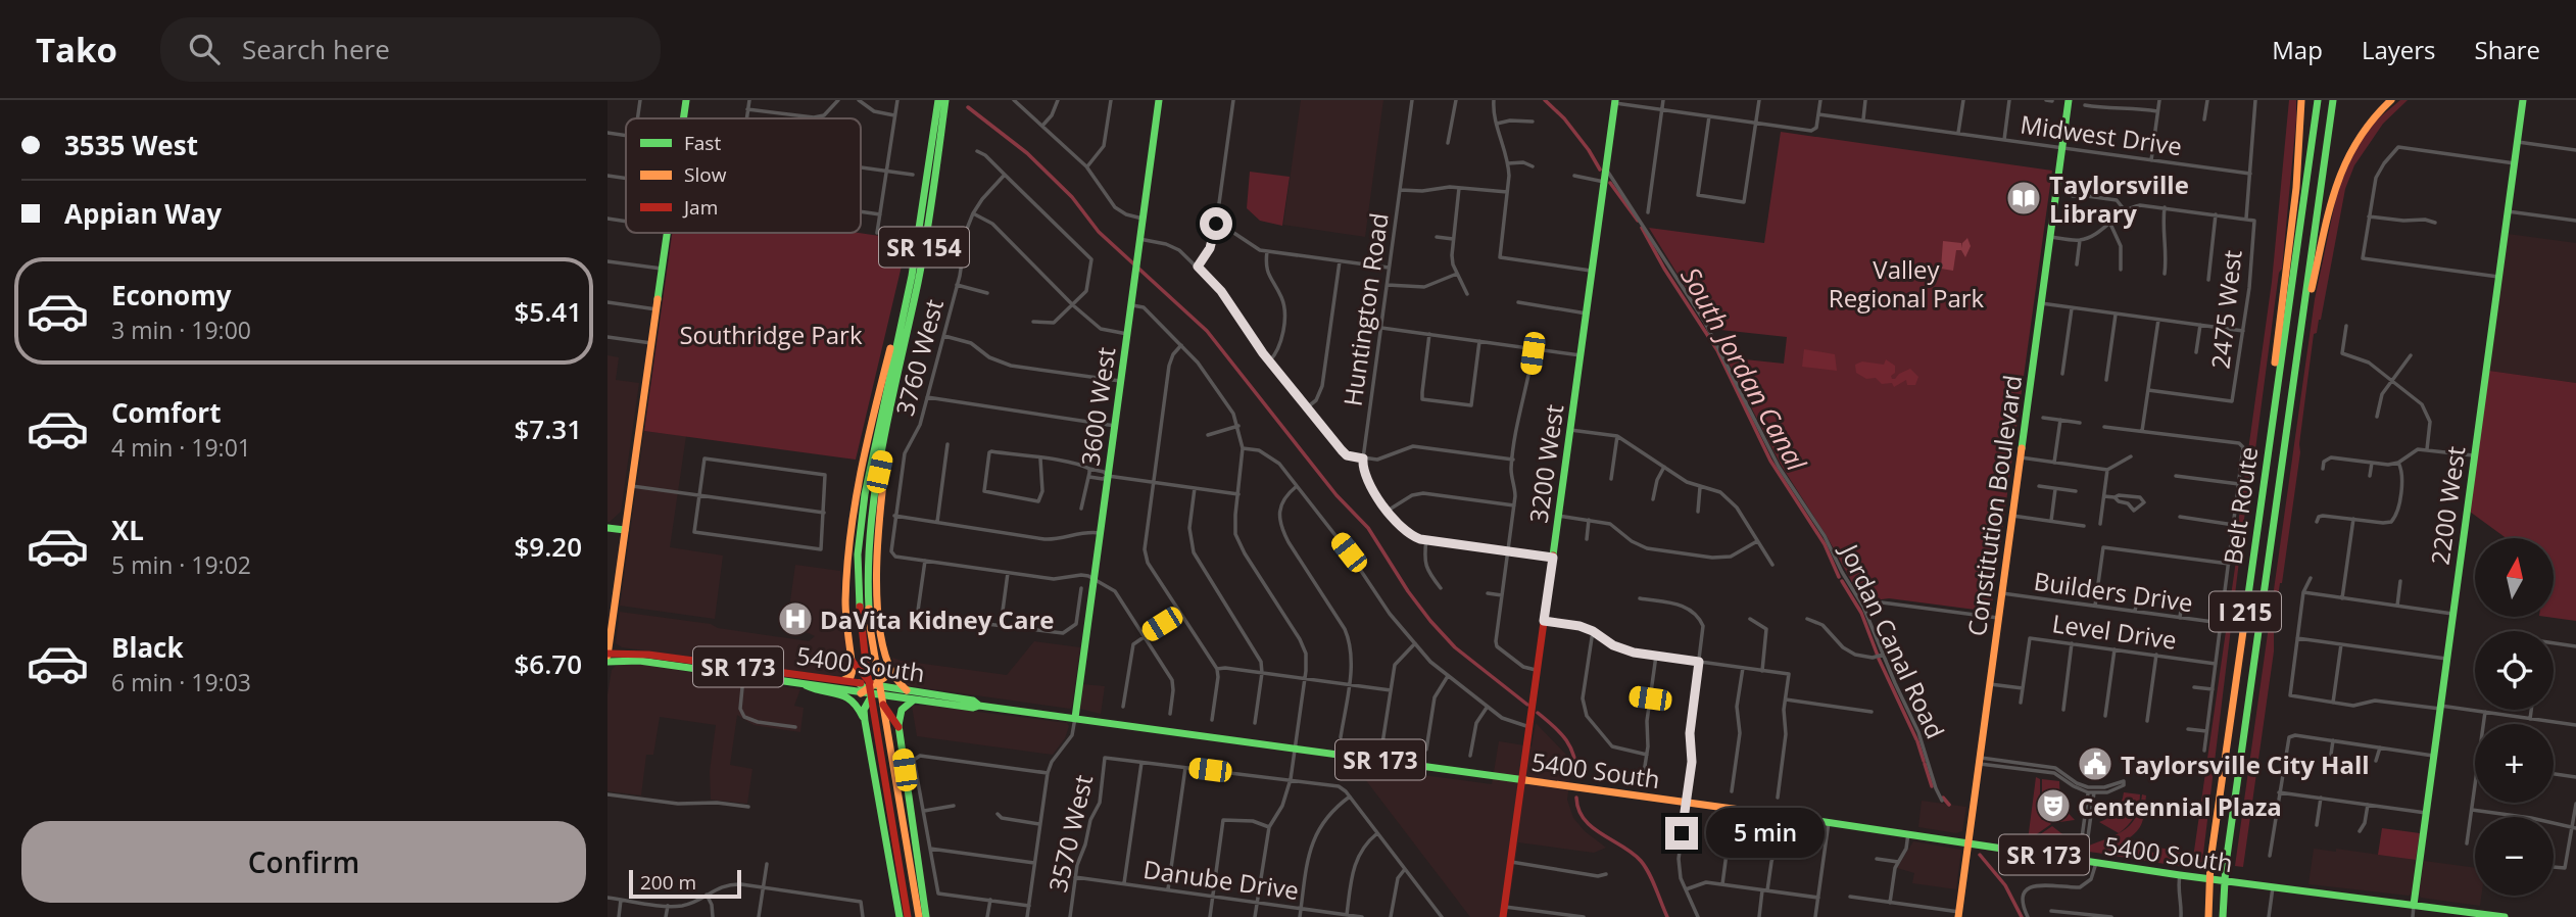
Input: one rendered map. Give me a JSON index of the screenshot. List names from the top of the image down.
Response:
{
  "streets": {
    "main road": [
      "SR 154",
      "3600 West",
      "3200 West",
      "Constitution Boulevard",
      "Belt Route",
      "2200 West",
      "I 215",
      "5400 South",
      "SR 173"
    ],
    "street": [
      "Midwest Drive",
      "Huntington Road",
      "2475 West",
      "3760 West",
      "Builders Drive",
      "Level Drive",
      "Jordan Canal Road",
      "3570 West",
      "Danube Drive"
    ]
  },
  "crossings": [
    ["Midwest Drive", "Constitution Boulevard"],
    ["Huntington Road", "3200 West"],
    ["3600 West", "5400 South"],
    ["3200 West", "Jordan Canal Road"],
    ["3200 West", "5400 South"],
    ["Constitution Boulevard", "Builders Drive"],
    ["Constitution Boulevard", "5400 South"],
    ["2200 West", "5400 South"],
    ["3570 West", "Danube Drive"]
  ],
  "water": ["South Jordan Canal"],
  "parks": ["Valley Regional Park", "Southridge Park"],
  "places": {
    "library": ["Taylorsville Library"],
    "hospital": ["DaVita Kidney Care"],
    "public building": ["Taylorsville City Hall"],
    "theatre": ["Centennial Plaza"]
  },
  "legend": ["Fast", "Slow", "Jam"],
  "scale_bar": "200 m",
  "north": "top",
  "page": {
    "header": "Tako",
    "search": "Search here",
    "nav": ["Map", "Layers", "Share"],
    "banner": ["3535 West", "Appian Way"],
    "list": [
      {
        "name": "Economy",
        "note": "3 min · 19:00",
        "value": "$5.41"
      },
      {
        "name": "Comfort",
        "note": "4 min · 19:01",
        "value": "$7.31"
      },
      {
        "name": "XL",
        "note": "5 min · 19:02",
        "value": "$9.20"
      },
      {
        "name": "Black",
        "note": "6 min · 19:03",
        "value": "$6.70"
      }
    ],
    "map_buttons": ["+", "−"],
    "buttons": "Confirm",
    "bubble": "5 min",
    "scale": "200 m"
  }
}
